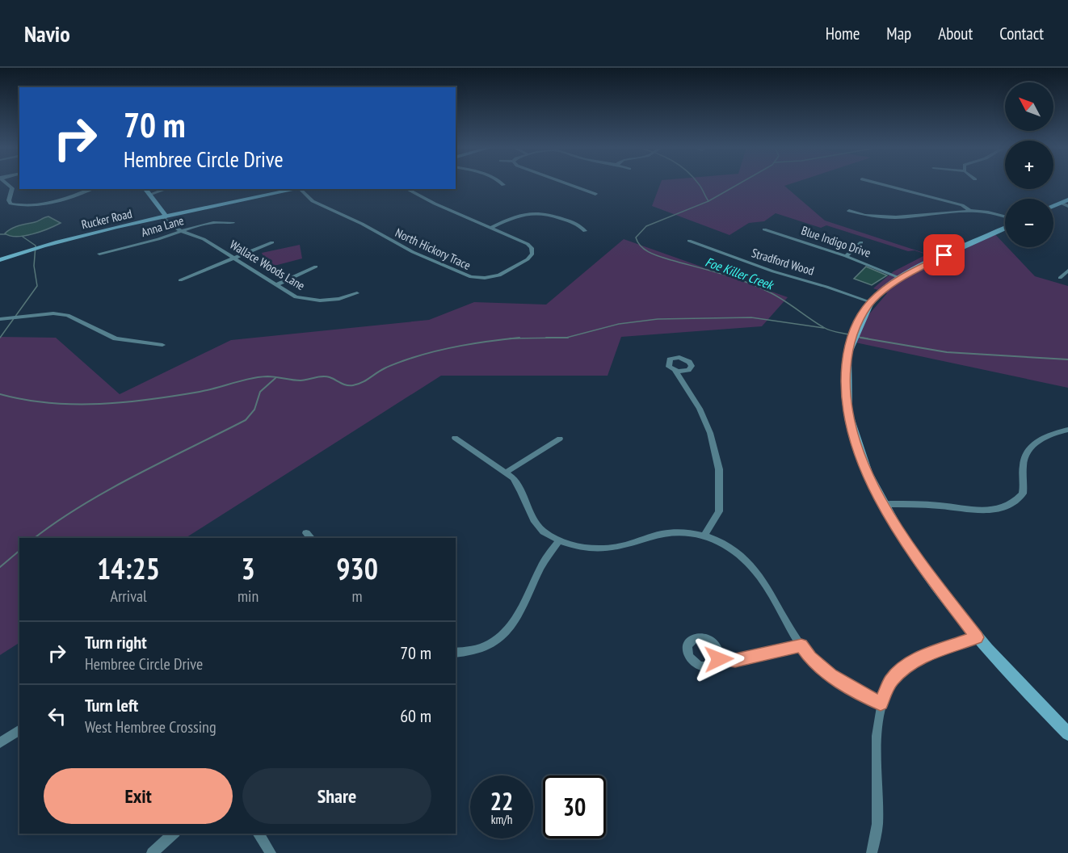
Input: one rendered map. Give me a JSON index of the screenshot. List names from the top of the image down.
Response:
{
  "streets": {
    "street": [
      "Rucker Road",
      "Anna Lane",
      "Blue Indigo Drive",
      "North Hickory Trace",
      "Stradford Wood",
      "Wallace Woods Lane"
    ]
  },
  "crossings": [
    ["Rucker Road", "Wallace Woods Lane"],
    ["Anna Lane", "Wallace Woods Lane"]
  ],
  "water": ["Foe Killer Creek"],
  "north": "top left",
  "page": {
    "header": "Navio",
    "nav": [
      "Home",
      "Map",
      "About",
      "Contact"
    ],
    "map_buttons": ["+", "−"],
    "turn": ["70 m", "Hembree Circle Drive"],
    "eta": [
      "14:25",
      "Arrival",
      "3",
      "min",
      "930",
      "m"
    ],
    "list": [
      {
        "name": "Turn right",
        "note": "Hembree Circle Drive",
        "value": "70 m"
      },
      {
        "name": "Turn left",
        "note": "West Hembree Crossing",
        "value": "60 m"
      }
    ],
    "buttons": ["Exit", "Share"],
    "speed": "22 km/h",
    "limit": "30"
  }
}
